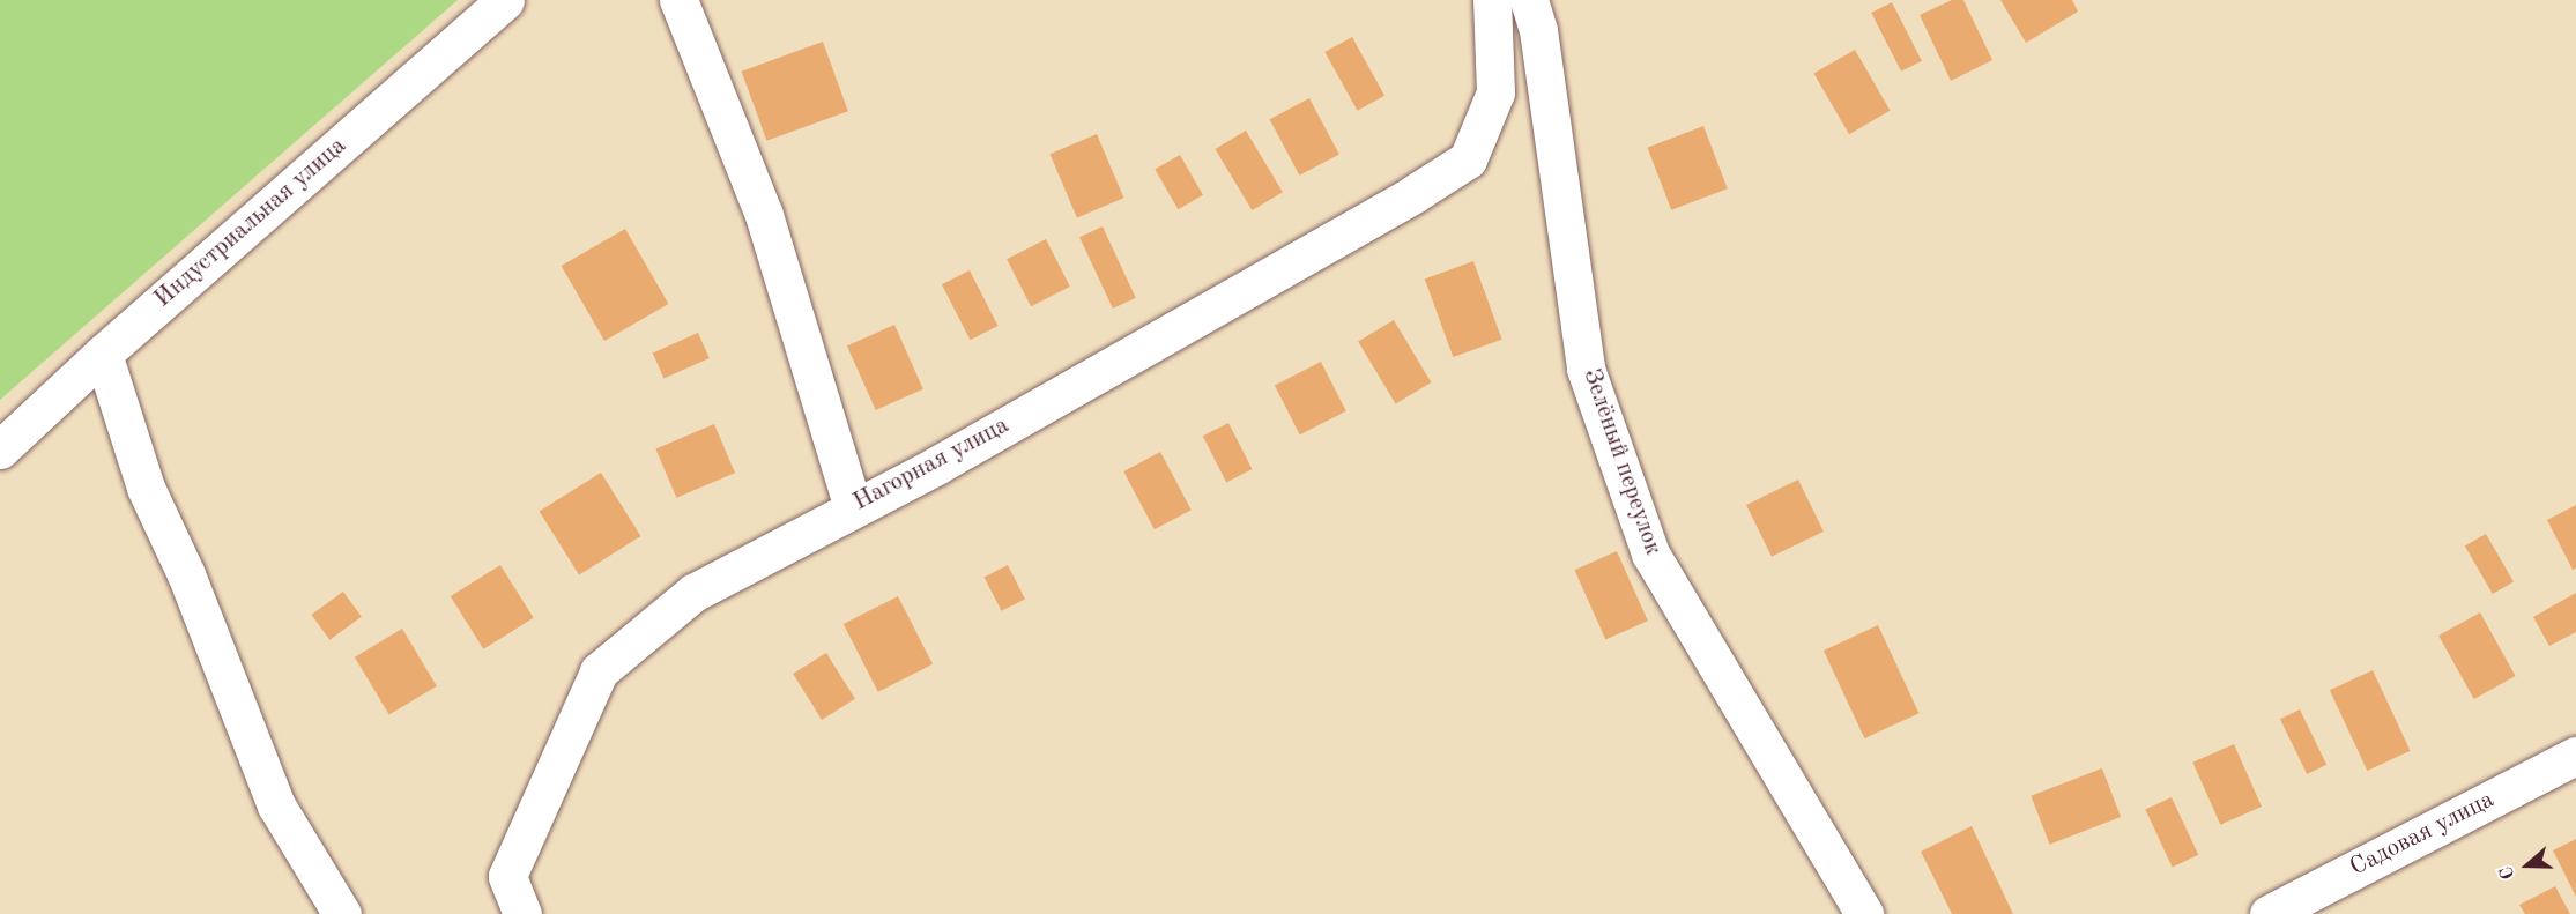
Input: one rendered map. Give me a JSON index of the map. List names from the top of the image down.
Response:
{
  "streets": {
    "street": [
      "Индустриальная улица",
      "Зелёный переулок",
      "Нагорная улица",
      "Садовая улица"
    ]
  },
  "north": "left"
}
